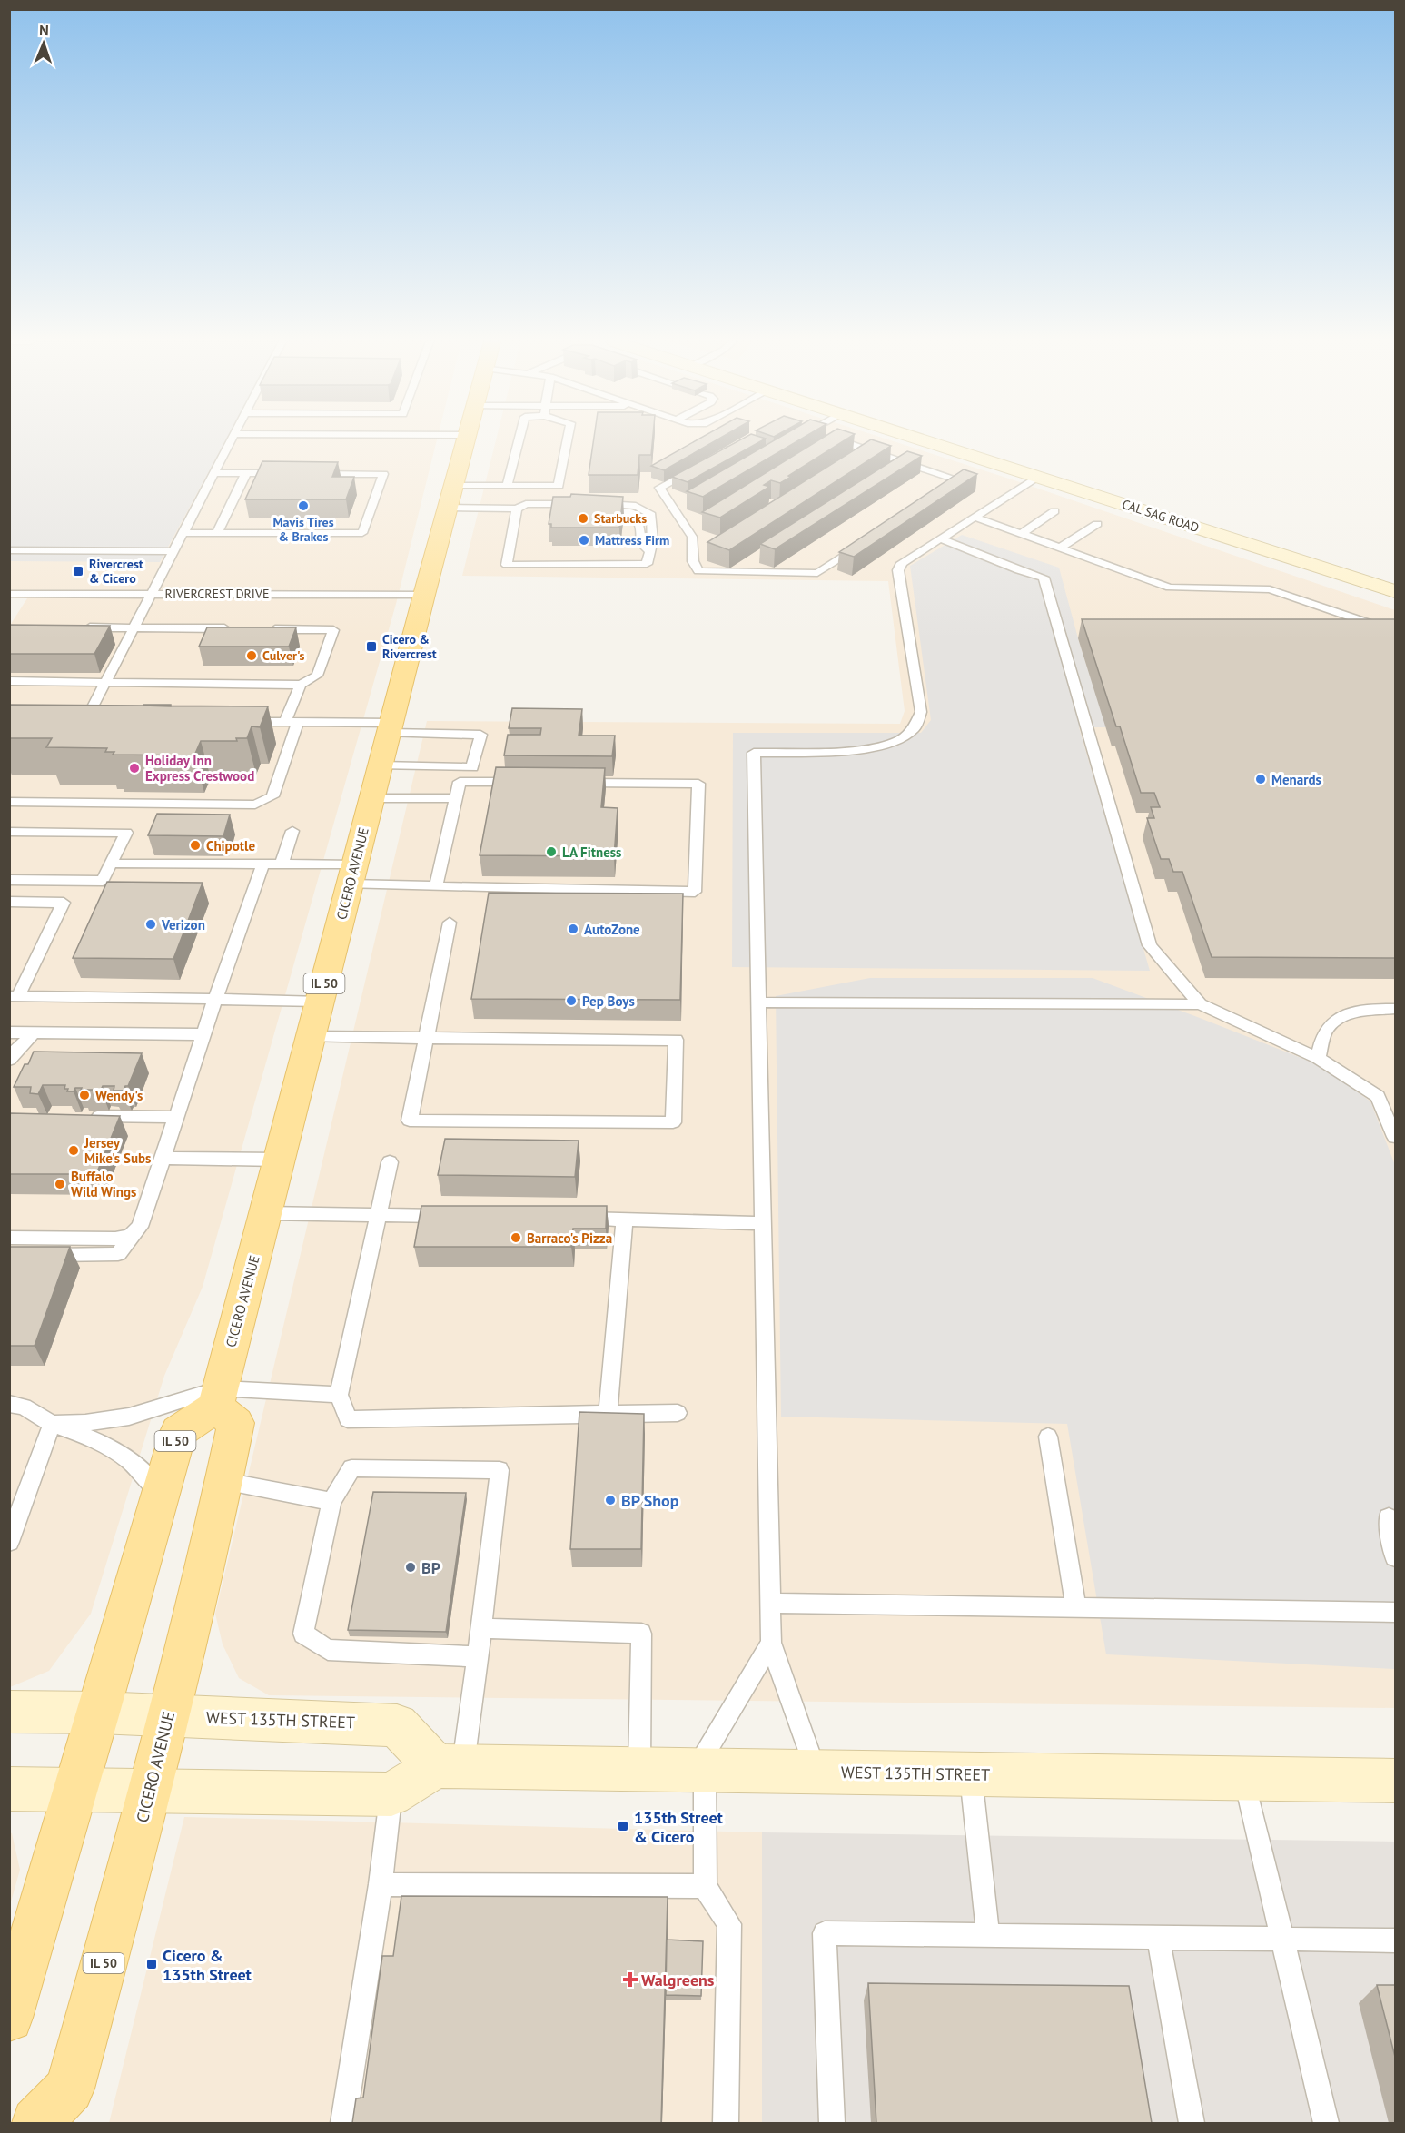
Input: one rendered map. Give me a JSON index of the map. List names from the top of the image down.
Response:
{
  "streets": {
    "main road": ["CICERO AVENUE", "IL 50"],
    "street": ["CAL SAG ROAD", "WEST 135TH STREET"],
    "lane": ["RIVERCREST DRIVE"]
  },
  "crossings": [
    ["RIVERCREST DRIVE", "CICERO AVENUE"],
    ["CICERO AVENUE", "IL 50"],
    ["CICERO AVENUE", "WEST 135TH STREET"],
    ["IL 50", "WEST 135TH STREET"]
  ],
  "places": {
    "other": [
      "Mavis Tires & Brakes",
      "Starbucks",
      "Mattress Firm",
      "Culver's",
      "Holiday Inn Express Crestwood",
      "Menards",
      "Chipotle",
      "LA Fitness",
      "Verizon",
      "AutoZone",
      "Pep Boys",
      "Wendy's",
      "Jersey Mike's Subs",
      "Buffalo Wild Wings",
      "Barraco's Pizza",
      "BP Shop",
      "BP"
    ],
    "transit": [
      "Rivercrest & Cicero",
      "Cicero & Rivercrest",
      "135th Street & Cicero",
      "Cicero & 135th Street"
    ],
    "health": ["Walgreens"]
  },
  "north": "top"
}
